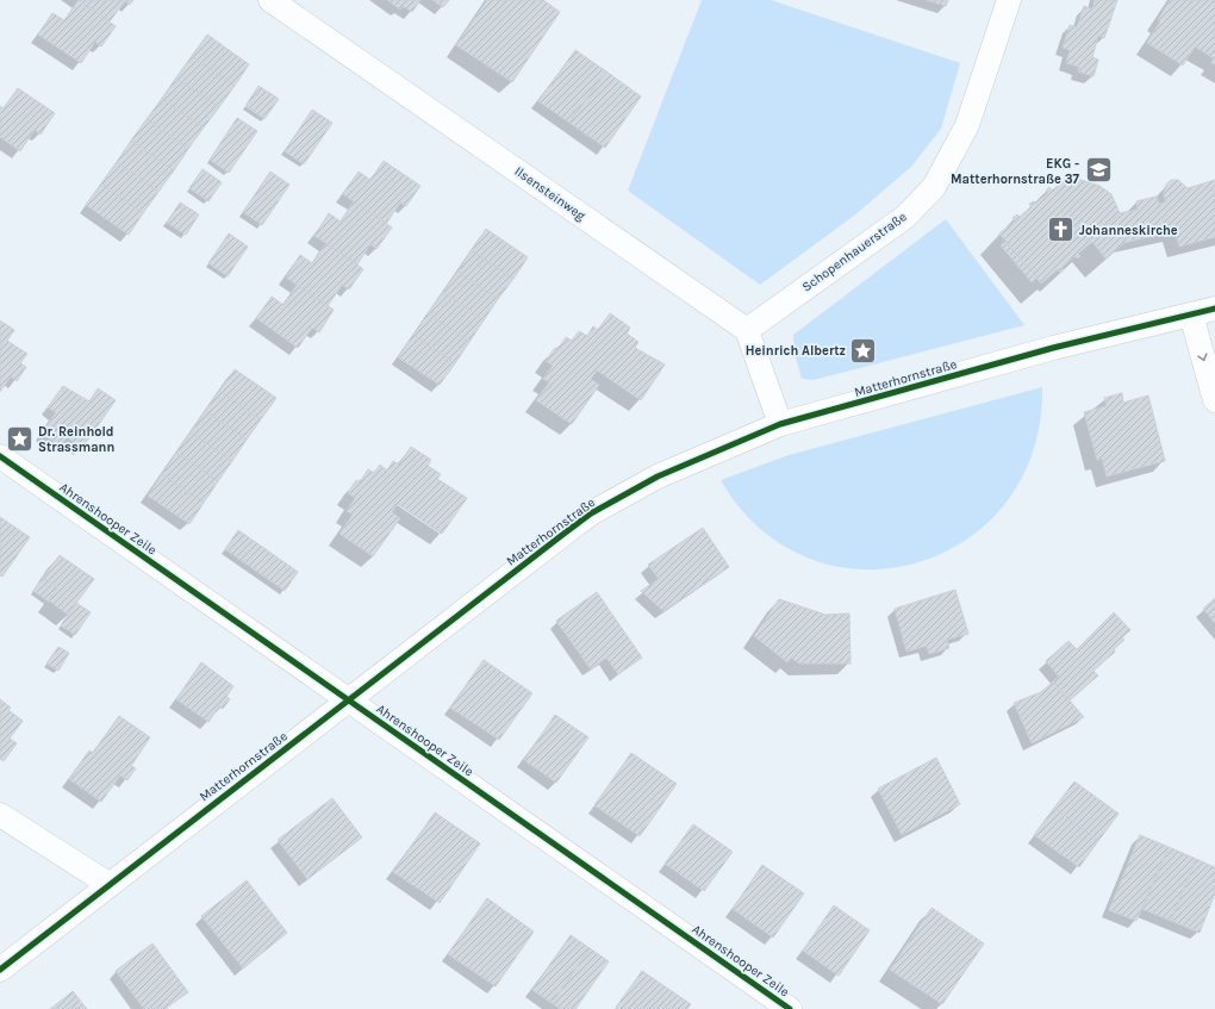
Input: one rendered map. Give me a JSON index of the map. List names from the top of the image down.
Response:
{
  "streets": {
    "street": [
      "Ilsensteinweg",
      "Schopenhauerstraße",
      "Matterhornstraße",
      "Ahrenshooper Zeile"
    ]
  },
  "crossings": [
    ["Ilsensteinweg", "Schopenhauerstraße"],
    ["Matterhornstraße", "Ahrenshooper Zeile"]
  ],
  "places": {
    "school or university": ["EKG - Matterhornstraße 37"],
    "church": ["Johanneskirche"],
    "place": ["Heinrich Albertz", "Dr. Reinhold Strassmann"]
  }
}
